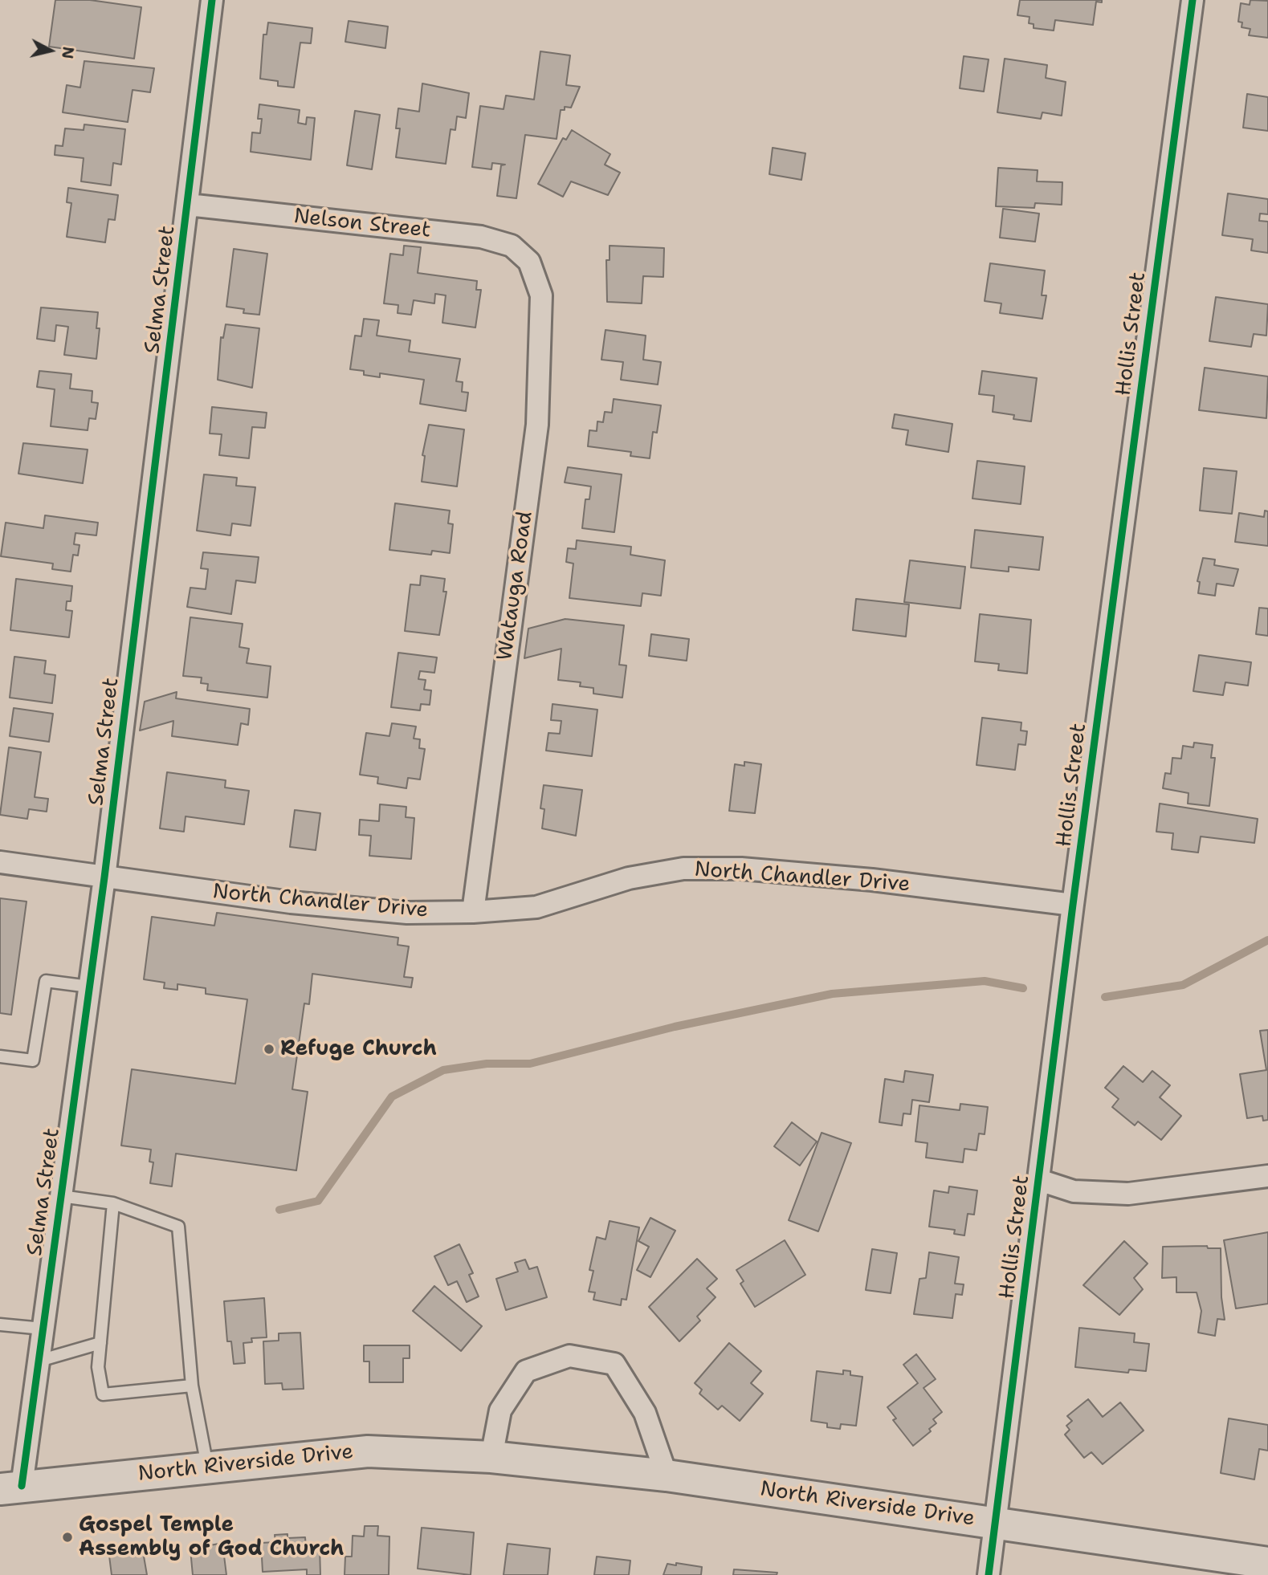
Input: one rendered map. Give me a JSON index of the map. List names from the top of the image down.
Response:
{
  "streets": {
    "main road": ["North Riverside Drive"],
    "street": [
      "Nelson Street",
      "Selma Street",
      "Hollis Street",
      "Watauga Road",
      "North Chandler Drive"
    ]
  },
  "crossings": [
    ["Nelson Street", "Selma Street"],
    ["Nelson Street", "Watauga Road"],
    ["Selma Street", "North Chandler Drive"],
    ["Selma Street", "North Riverside Drive"],
    ["Hollis Street", "North Chandler Drive"],
    ["Hollis Street", "North Riverside Drive"],
    ["Watauga Road", "North Chandler Drive"]
  ],
  "places": ["Refuge Church", "Gospel Temple Assembly of God Church"],
  "north": "right"
}
